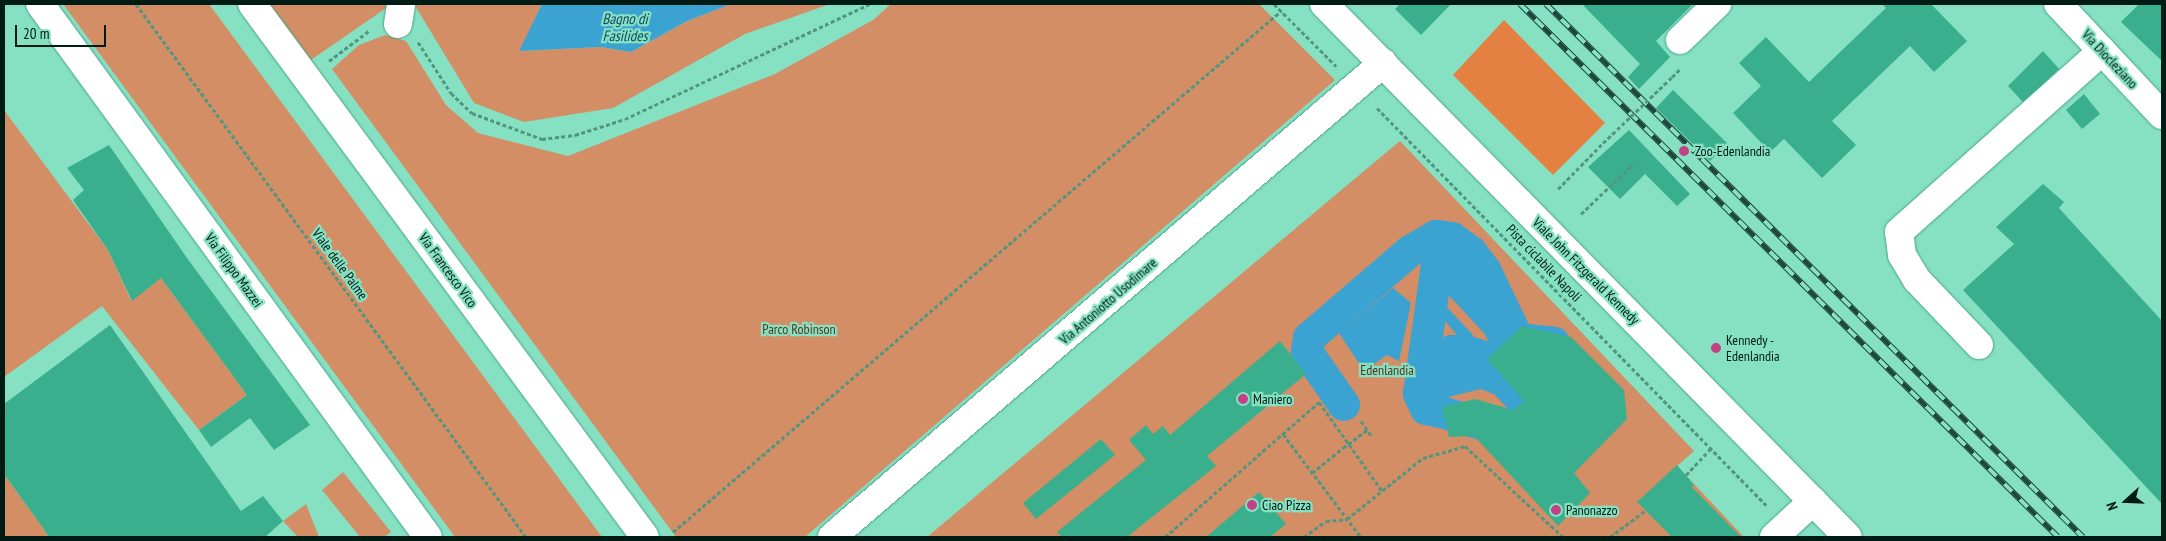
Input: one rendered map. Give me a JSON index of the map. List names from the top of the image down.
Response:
{
  "streets": {
    "street": [
      "Via Diocleziano",
      "Via Filippo Mazzei",
      "Via Francesco Vico",
      "Viale John Fitzgerald Kennedy",
      "Via Antoniotto Usodimare"
    ],
    "path": ["Pista ciclabile Napoli", "Viale delle Palme"]
  },
  "crossings": [
    ["Pista ciclabile Napoli", "Via Antoniotto Usodimare"],
    ["Viale John Fitzgerald Kennedy", "Via Antoniotto Usodimare"]
  ],
  "water": ["Bagno di Fasilides"],
  "parks": ["Parco Robinson", "Edenlandia"],
  "places": [
    "Zoo-Edenlandia",
    "Kennedy - Edenlandia",
    "Maniero",
    "Ciao Pizza",
    "Panonazzo"
  ],
  "scale_bar": "20 m",
  "north": "left"
}
